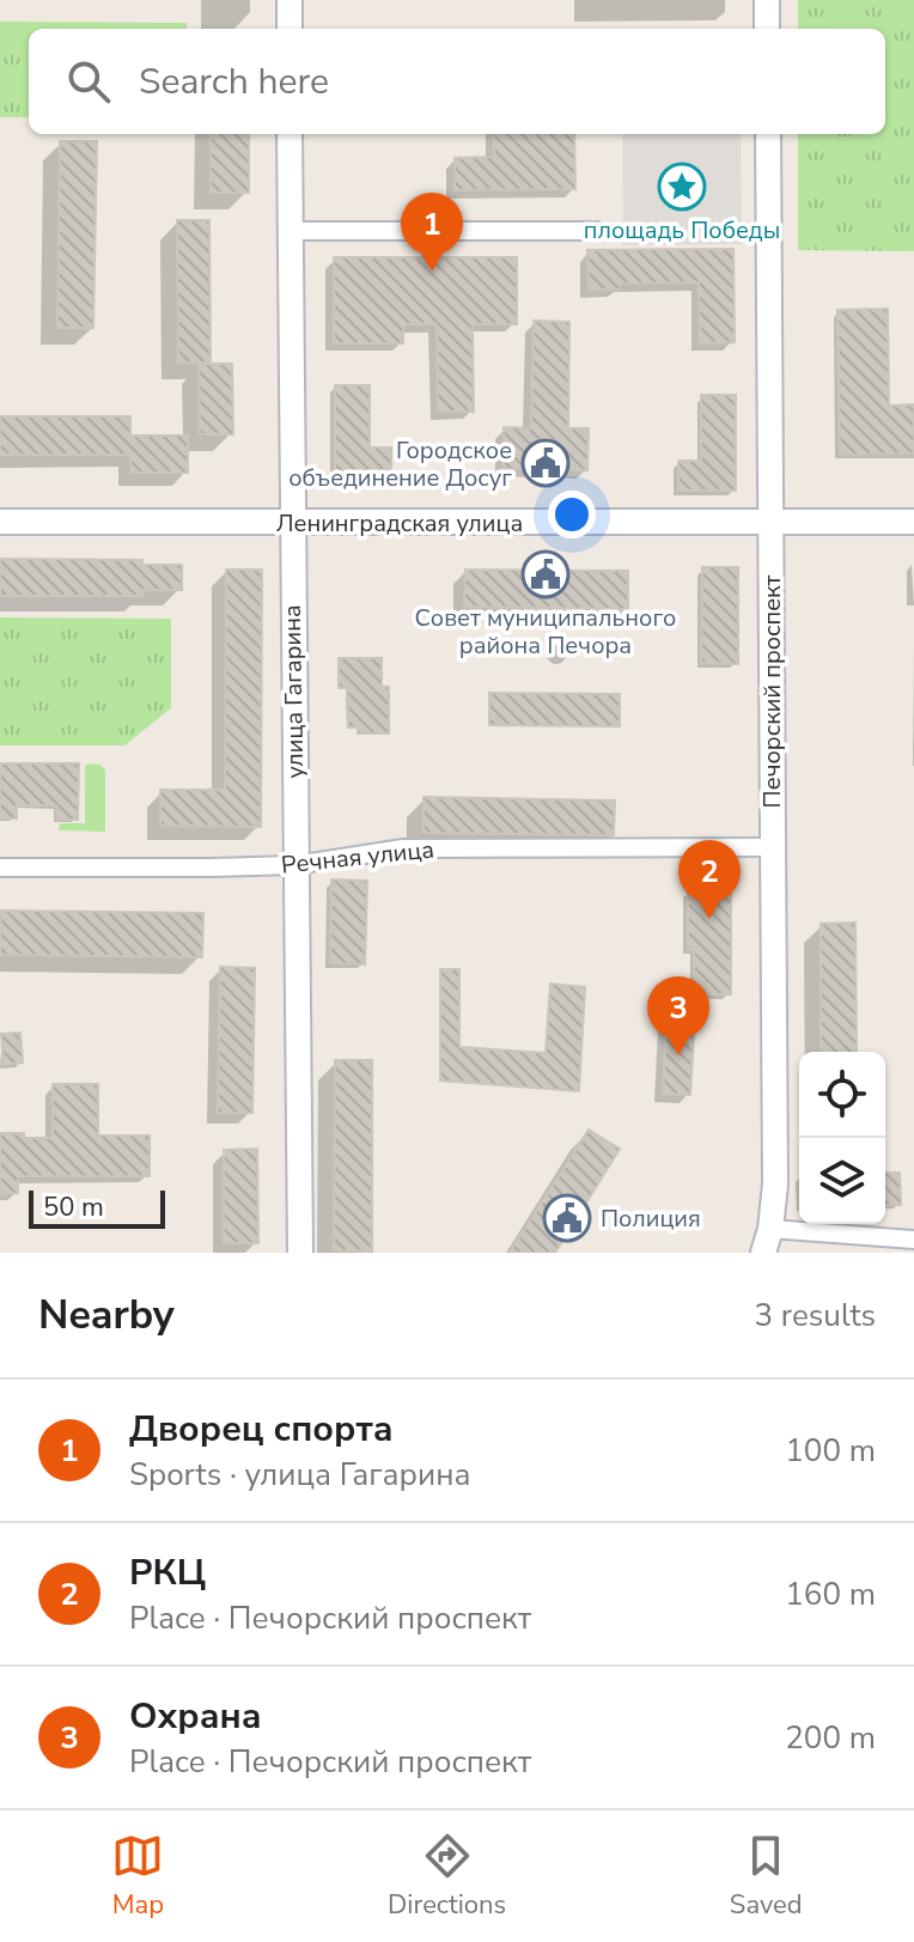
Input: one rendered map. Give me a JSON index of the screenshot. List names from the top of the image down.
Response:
{
  "streets": {
    "main road": ["Ленинградская улица", "улица Гагарина", "Печорский проспект"],
    "street": ["Речная улица"]
  },
  "crossings": [
    ["Ленинградская улица", "улица Гагарина"],
    ["Ленинградская улица", "Печорский проспект"],
    ["улица Гагарина", "Речная улица"],
    ["Печорский проспект", "Речная улица"]
  ],
  "places": {
    "place": ["площадь Победы"],
    "public building": ["Городское объединение Досуг", "Совет муниципального района Печора", "Полиция"]
  },
  "scale_bar": "50 m",
  "page": {
    "search": "Search here",
    "pins": ["1", "2", "3"],
    "scale": "50 m",
    "heading": ["Nearby", "3 results"],
    "list": [
      {
        "mark": "1",
        "name": "Дворец спорта",
        "note": "Sports · улица Гагарина",
        "value": "100 m"
      },
      {
        "mark": "2",
        "name": "РКЦ",
        "note": "Place · Печорский проспект",
        "value": "160 m"
      },
      {
        "mark": "3",
        "name": "Охрана",
        "note": "Place · Печорский проспект",
        "value": "200 m"
      }
    ],
    "nav": ["Map", "Directions", "Saved"]
  }
}
